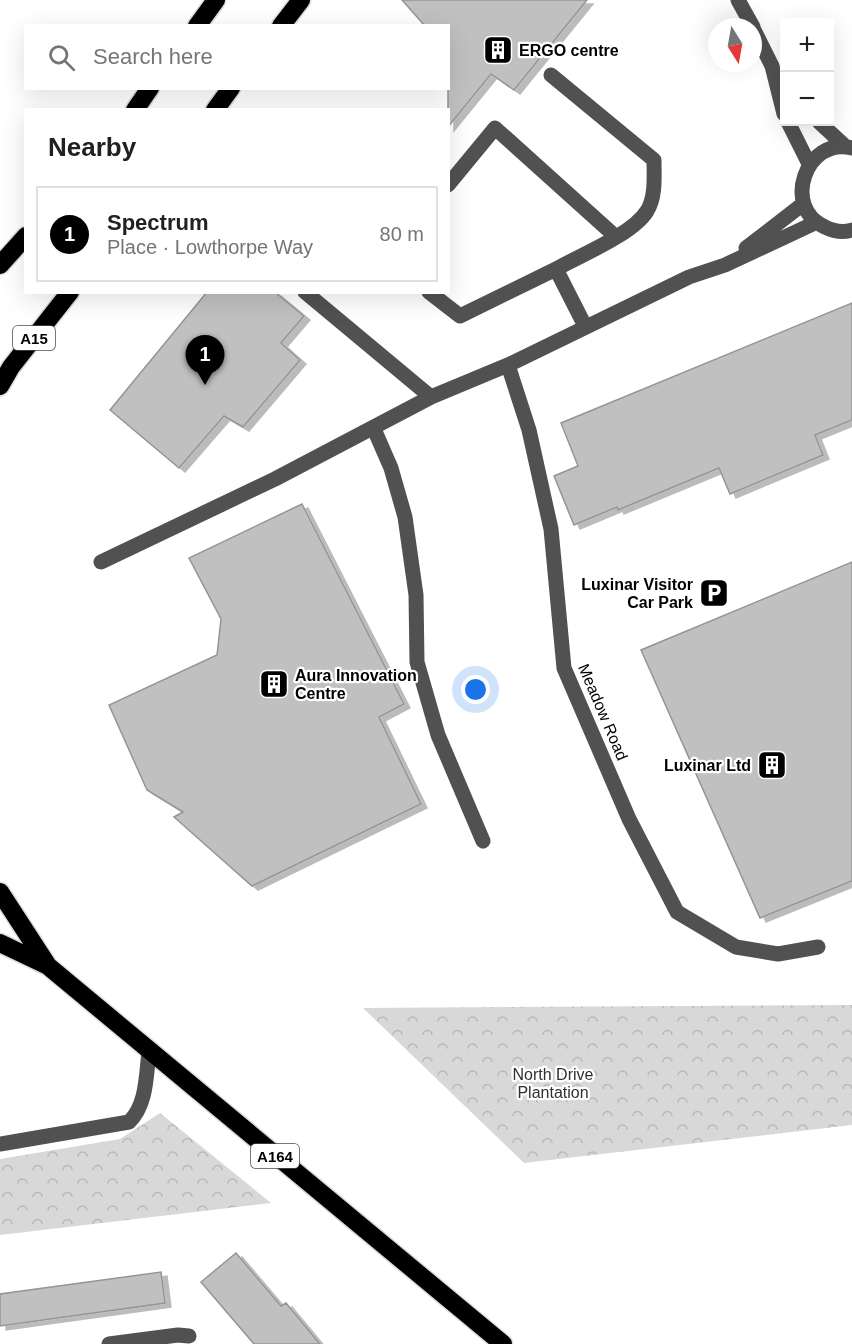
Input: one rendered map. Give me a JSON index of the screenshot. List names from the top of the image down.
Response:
{
  "streets": {
    "highway": ["A15", "A164"],
    "street": ["Meadow Road"]
  },
  "parks": ["North Drive Plantation"],
  "places": {
    "building": ["ERGO centre", "Aura Innovation Centre", "Luxinar Ltd"],
    "parking": ["Luxinar Visitor Car Park"]
  },
  "north": "bottom",
  "page": {
    "map_buttons": ["+", "−"],
    "search": "Search here",
    "heading": "Nearby",
    "list": [
      {
        "mark": "1",
        "name": "Spectrum",
        "note": "Place · Lowthorpe Way",
        "value": "80 m"
      }
    ],
    "pins": "1"
  }
}
